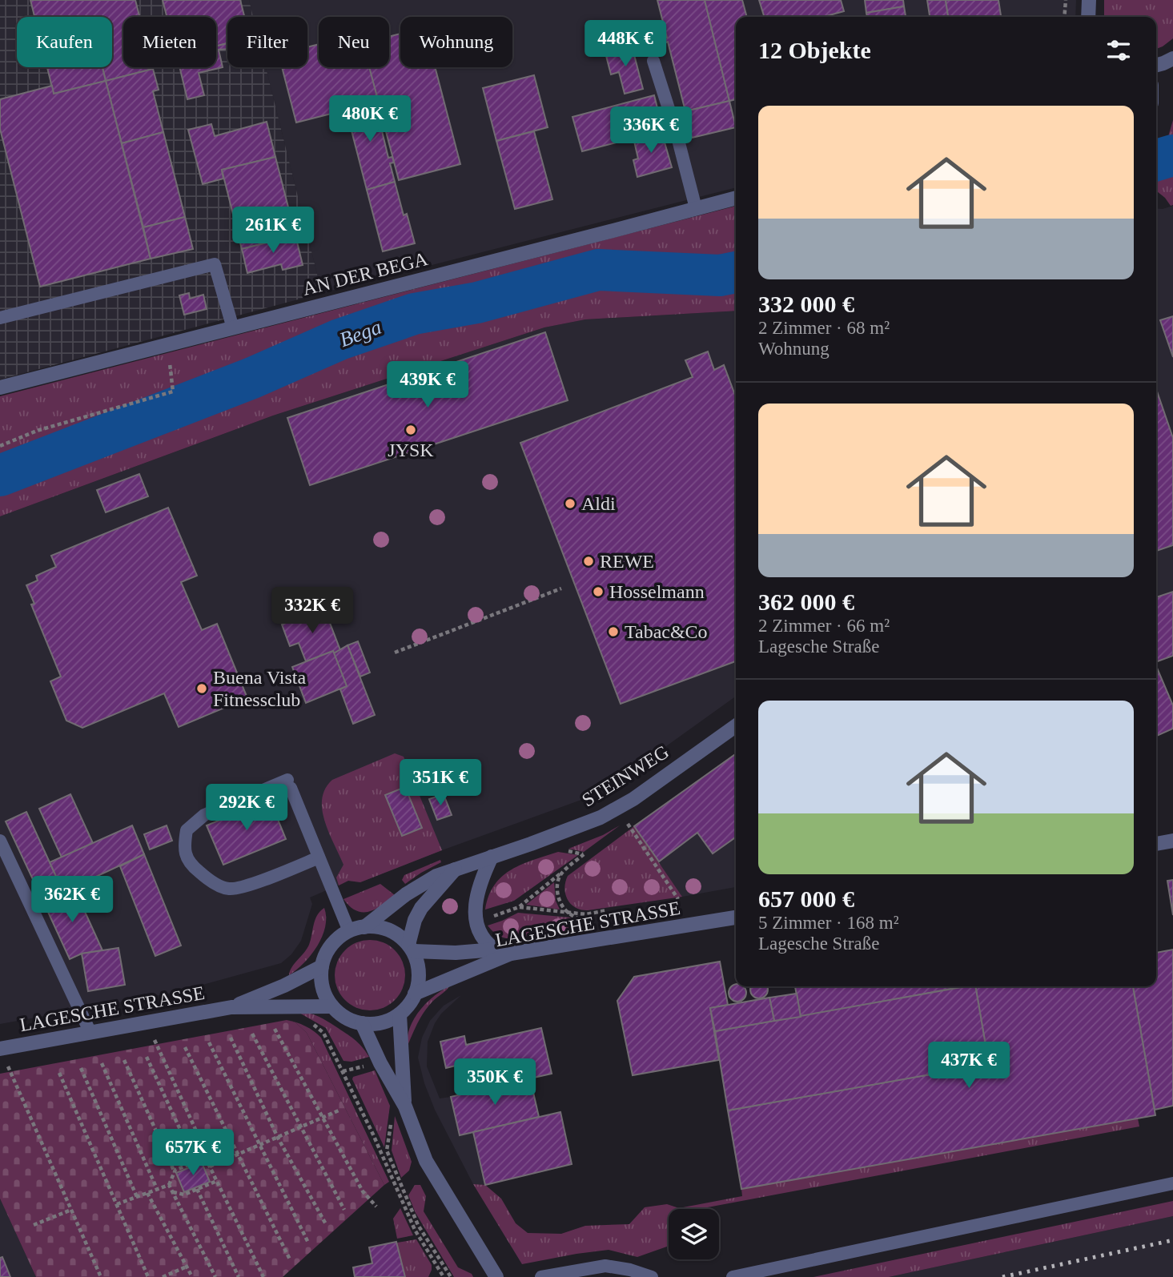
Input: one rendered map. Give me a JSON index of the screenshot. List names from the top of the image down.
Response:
{
  "streets": {
    "street": ["AN DER BEGA", "STEINWEG", "LAGESCHE STRASSE"]
  },
  "crossings": [
    ["STEINWEG", "LAGESCHE STRASSE"]
  ],
  "water": ["Bega"],
  "places": [
    "JYSK",
    "Aldi",
    "REWE",
    "Hosselmann",
    "Tabac&Co",
    "Buena Vista Fitnessclub"
  ],
  "page": {
    "chip": [
      "Kaufen",
      "Mieten",
      "Filter",
      "Neu",
      "Wohnung"
    ],
    "heading": "12 Objekte",
    "price": [
      "448K €",
      "480K €",
      "336K €",
      "261K €",
      "439K €",
      "332K €",
      "351K €",
      "292K €",
      "362K €",
      "437K €",
      "350K €",
      "657K €"
    ],
    "list": [
      {
        "name": "332 000 €",
        "note": "2 Zimmer · 68 m² · Wohnung"
      },
      {
        "name": "362 000 €",
        "note": "2 Zimmer · 66 m² · Lagesche Straße"
      },
      {
        "name": "657 000 €",
        "note": "5 Zimmer · 168 m² · Lagesche Straße"
      }
    ]
  }
}
